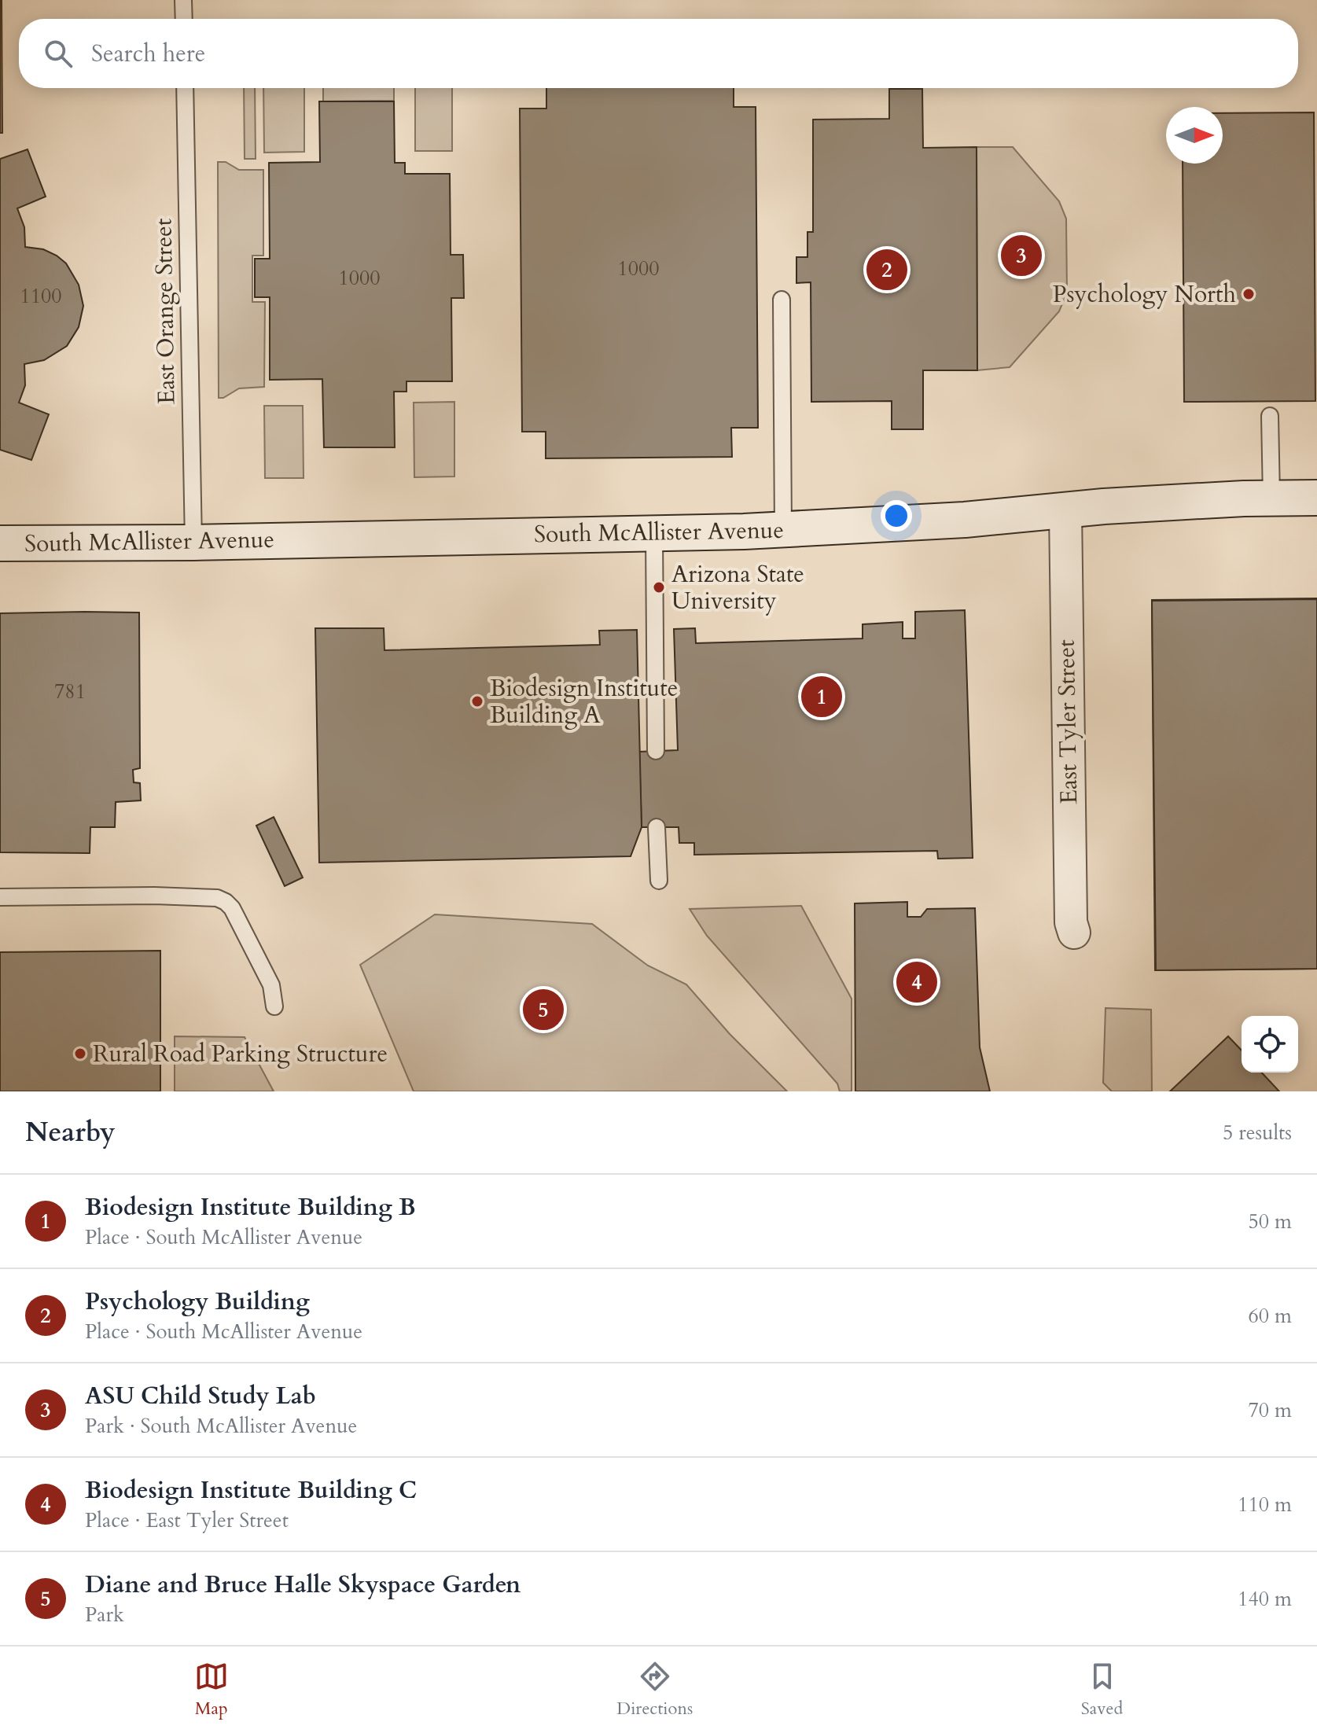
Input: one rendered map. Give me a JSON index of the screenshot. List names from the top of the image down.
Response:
{
  "streets": {
    "street": ["South McAllister Avenue", "East Tyler Street"],
    "lane": ["East Orange Street"]
  },
  "crossings": [
    ["East Orange Street", "South McAllister Avenue"],
    ["South McAllister Avenue", "East Tyler Street"]
  ],
  "places": [
    "Psychology North",
    "Arizona State University",
    "Biodesign Institute Building A",
    "Rural Road Parking Structure"
  ],
  "house_numbers": [
    "1000",
    "1000",
    "1100",
    "781"
  ],
  "north": "right",
  "page": {
    "search": "Search here",
    "pins": [
      "3",
      "2",
      "1",
      "4",
      "5"
    ],
    "heading": ["Nearby", "5 results"],
    "list": [
      {
        "mark": "1",
        "name": "Biodesign Institute Building B",
        "note": "Place · South McAllister Avenue",
        "value": "50 m"
      },
      {
        "mark": "2",
        "name": "Psychology Building",
        "note": "Place · South McAllister Avenue",
        "value": "60 m"
      },
      {
        "mark": "3",
        "name": "ASU Child Study Lab",
        "note": "Park · South McAllister Avenue",
        "value": "70 m"
      },
      {
        "mark": "4",
        "name": "Biodesign Institute Building C",
        "note": "Place · East Tyler Street",
        "value": "110 m"
      },
      {
        "mark": "5",
        "name": "Diane and Bruce Halle Skyspace Garden",
        "note": "Park",
        "value": "140 m"
      }
    ],
    "nav": ["Map", "Directions", "Saved"]
  }
}
